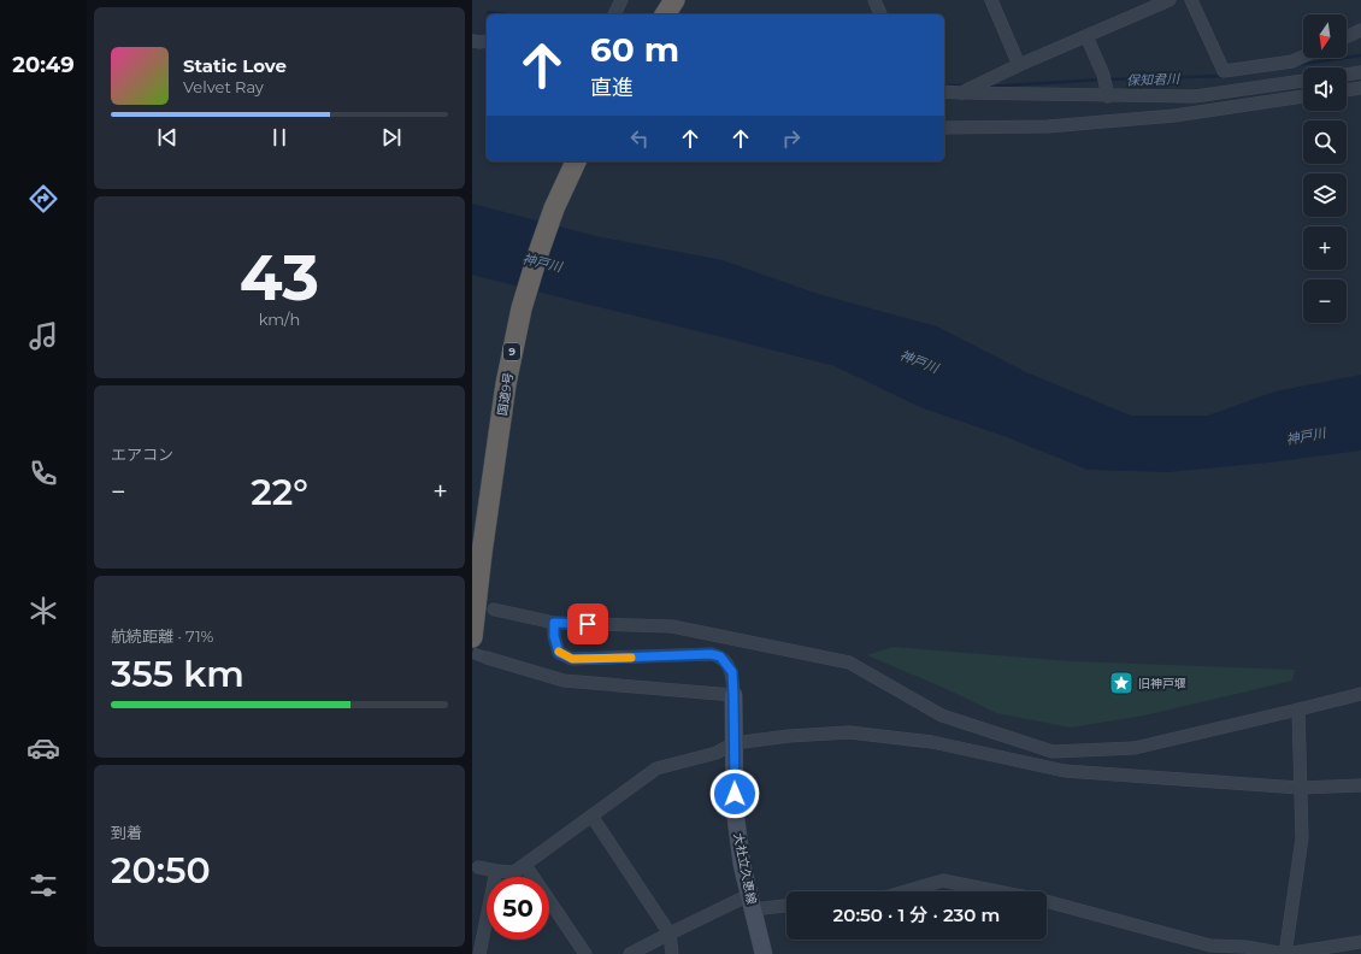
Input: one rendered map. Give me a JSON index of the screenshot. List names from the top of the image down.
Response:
{
  "streets": {
    "highway": ["9", "国道9号"],
    "main road": ["大社立久恵線"]
  },
  "water": ["保知君川", "神戸川"],
  "places": {
    "place": ["旧神戸堰"]
  },
  "north": "bottom",
  "page": {
    "tabs": "20:49",
    "map_buttons": ["+", "−"],
    "turn": ["60 m", "直進"],
    "song": ["Static Love", "Velvet Ray"],
    "tile": [
      ["43", "km/h"],
      "エアコン",
      ["航続距離 · 71%", "355 km"],
      ["到着", "20:50"]
    ],
    "heat": ["−", "22°", "+"],
    "limit": "50",
    "trip": "20:50 · 1 分 · 230 m"
  }
}
